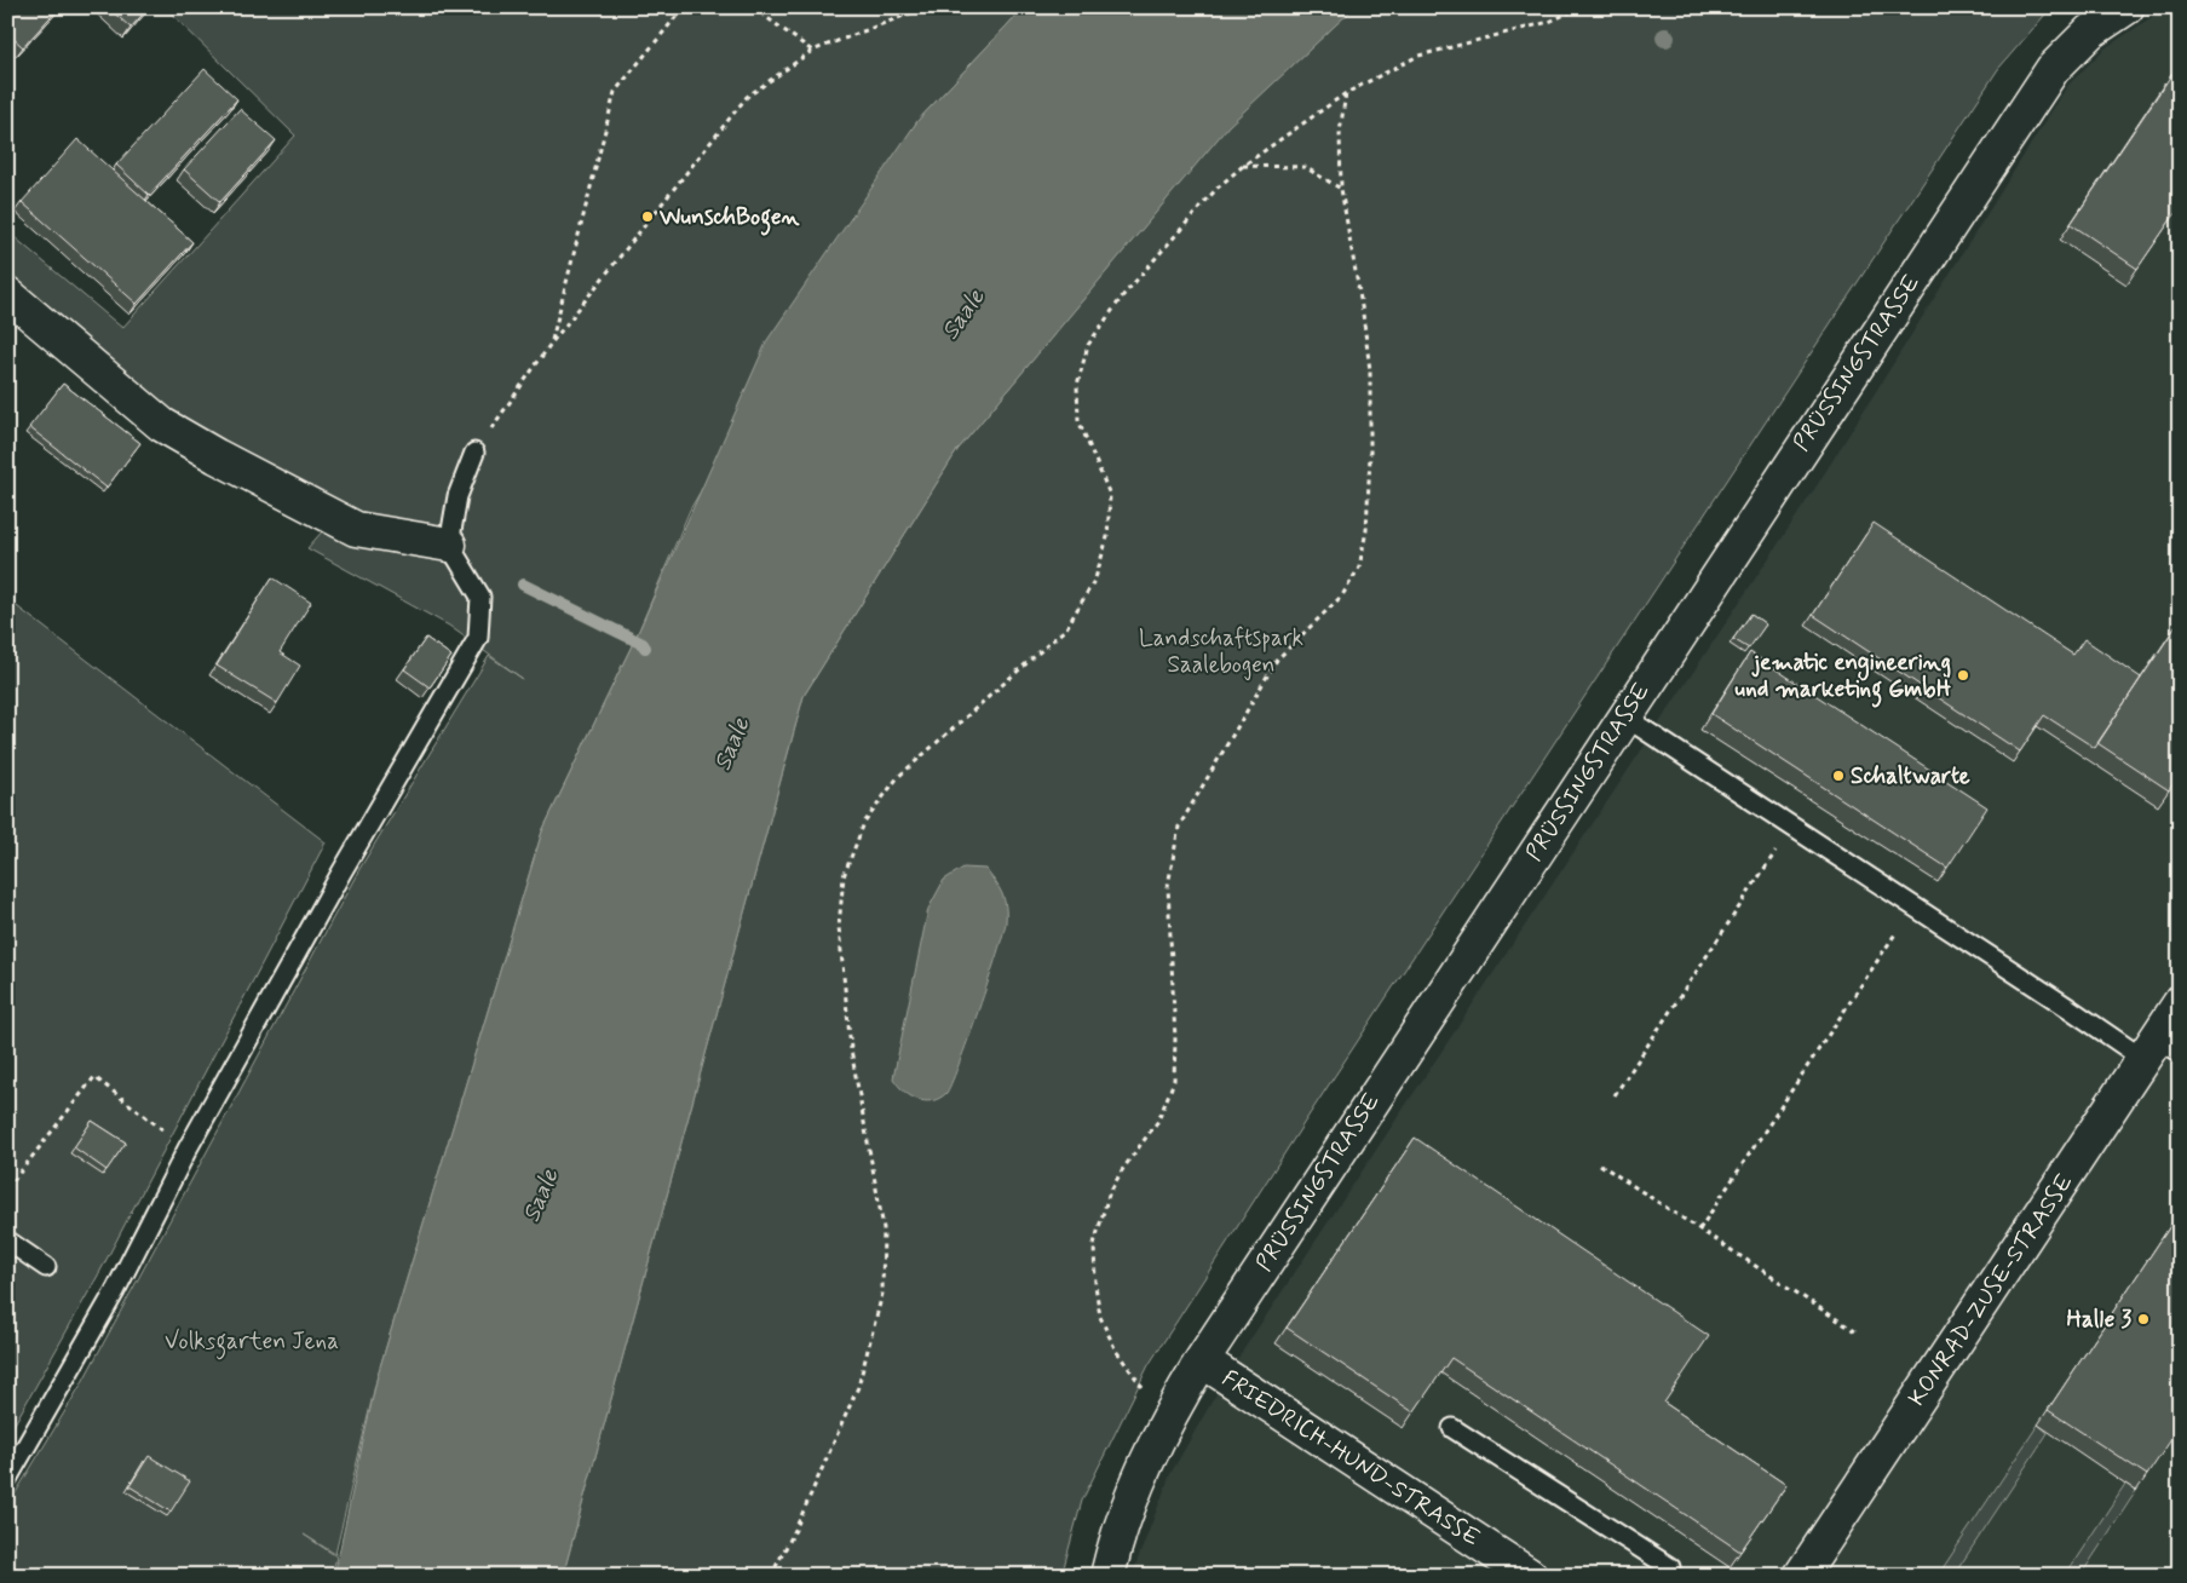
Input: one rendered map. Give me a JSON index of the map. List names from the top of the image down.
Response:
{
  "streets": {
    "street": ["PRÜSSINGSTRASSE", "KONRAD-ZUSE-STRASSE", "FRIEDRICH-HUND-STRASSE"]
  },
  "crossings": [
    ["PRÜSSINGSTRASSE", "FRIEDRICH-HUND-STRASSE"]
  ],
  "water": ["Saale"],
  "parks": ["Landschaftspark Saalebogen", "Volksgarten Jena"],
  "places": [
    "WunschBogen",
    "jematic engineering und marketing GmbH",
    "Schaltwarte",
    "Halle 3"
  ]
}
